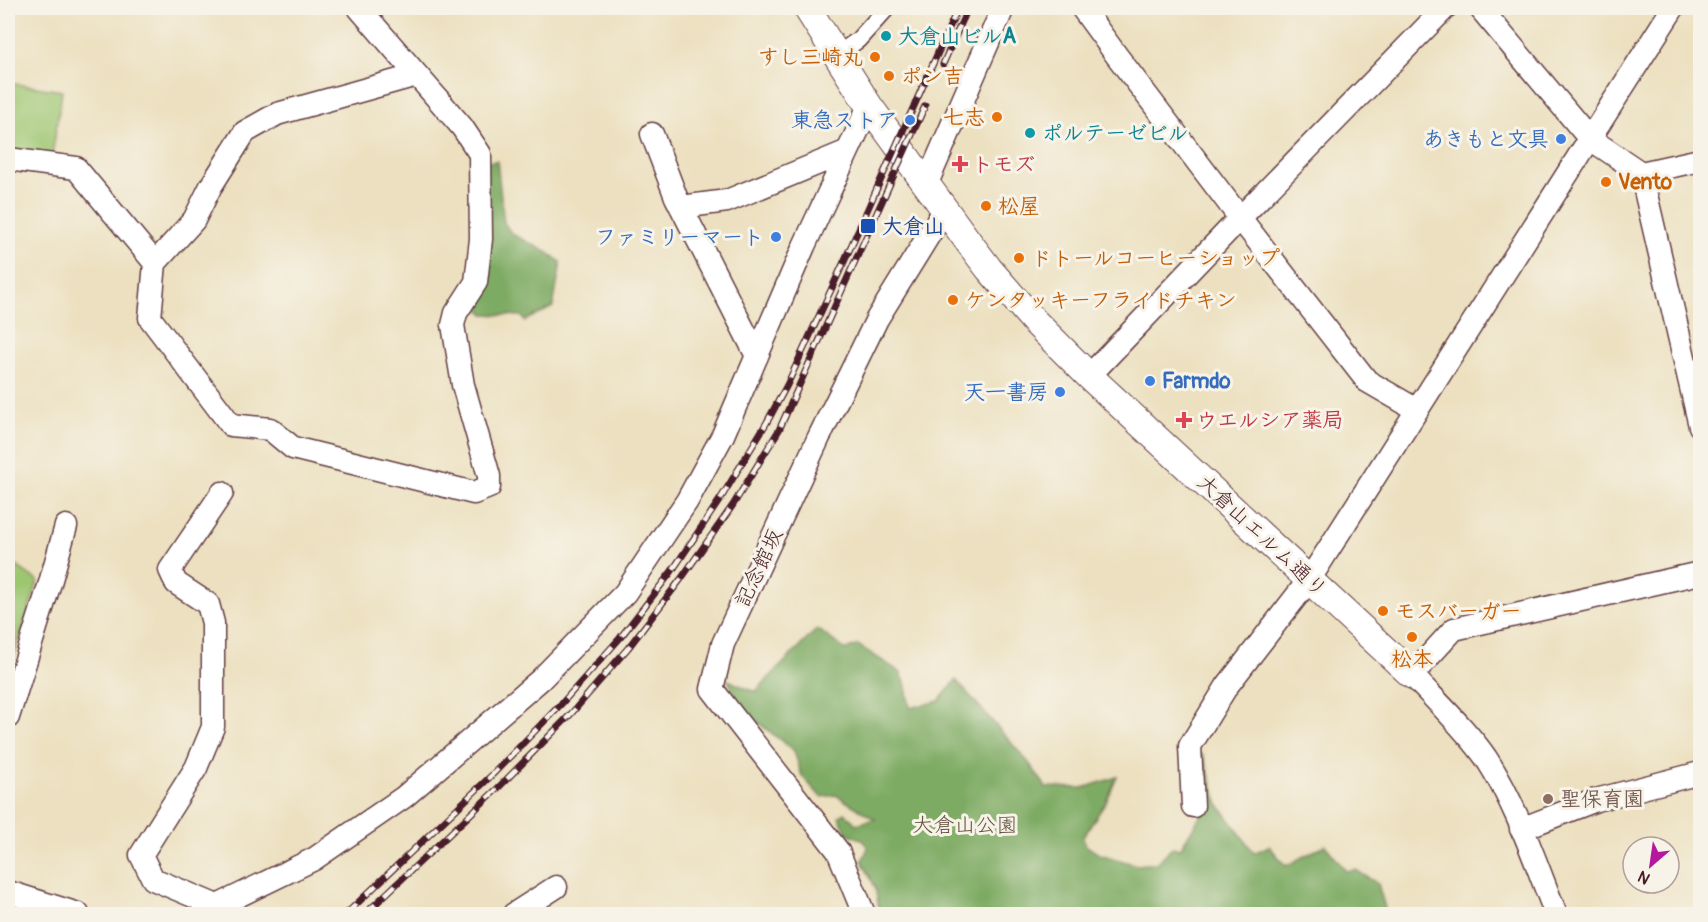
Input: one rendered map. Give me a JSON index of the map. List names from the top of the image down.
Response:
{
  "streets": {
    "street": ["大倉山エルム通り", "記念館坂"]
  },
  "crossings": [
    ["大倉山エルム通り", "記念館坂"]
  ],
  "parks": ["大倉山公園"],
  "places": {
    "other": [
      "大倉山ビルA",
      "すし三崎丸",
      "ポン吉",
      "七志",
      "東急ストア",
      "ポルテーゼビル",
      "あきもと文具",
      "Vento",
      "松屋",
      "ファミリーマート",
      "ドトールコーヒーショップ",
      "ケンタッキーフライドチキン",
      "Farmdo",
      "天一書房",
      "モスバーガー",
      "松本",
      "聖保育園"
    ],
    "health": ["トモズ", "ウエルシア薬局"],
    "transit": ["大倉山"]
  },
  "north": "bottom left"
}
